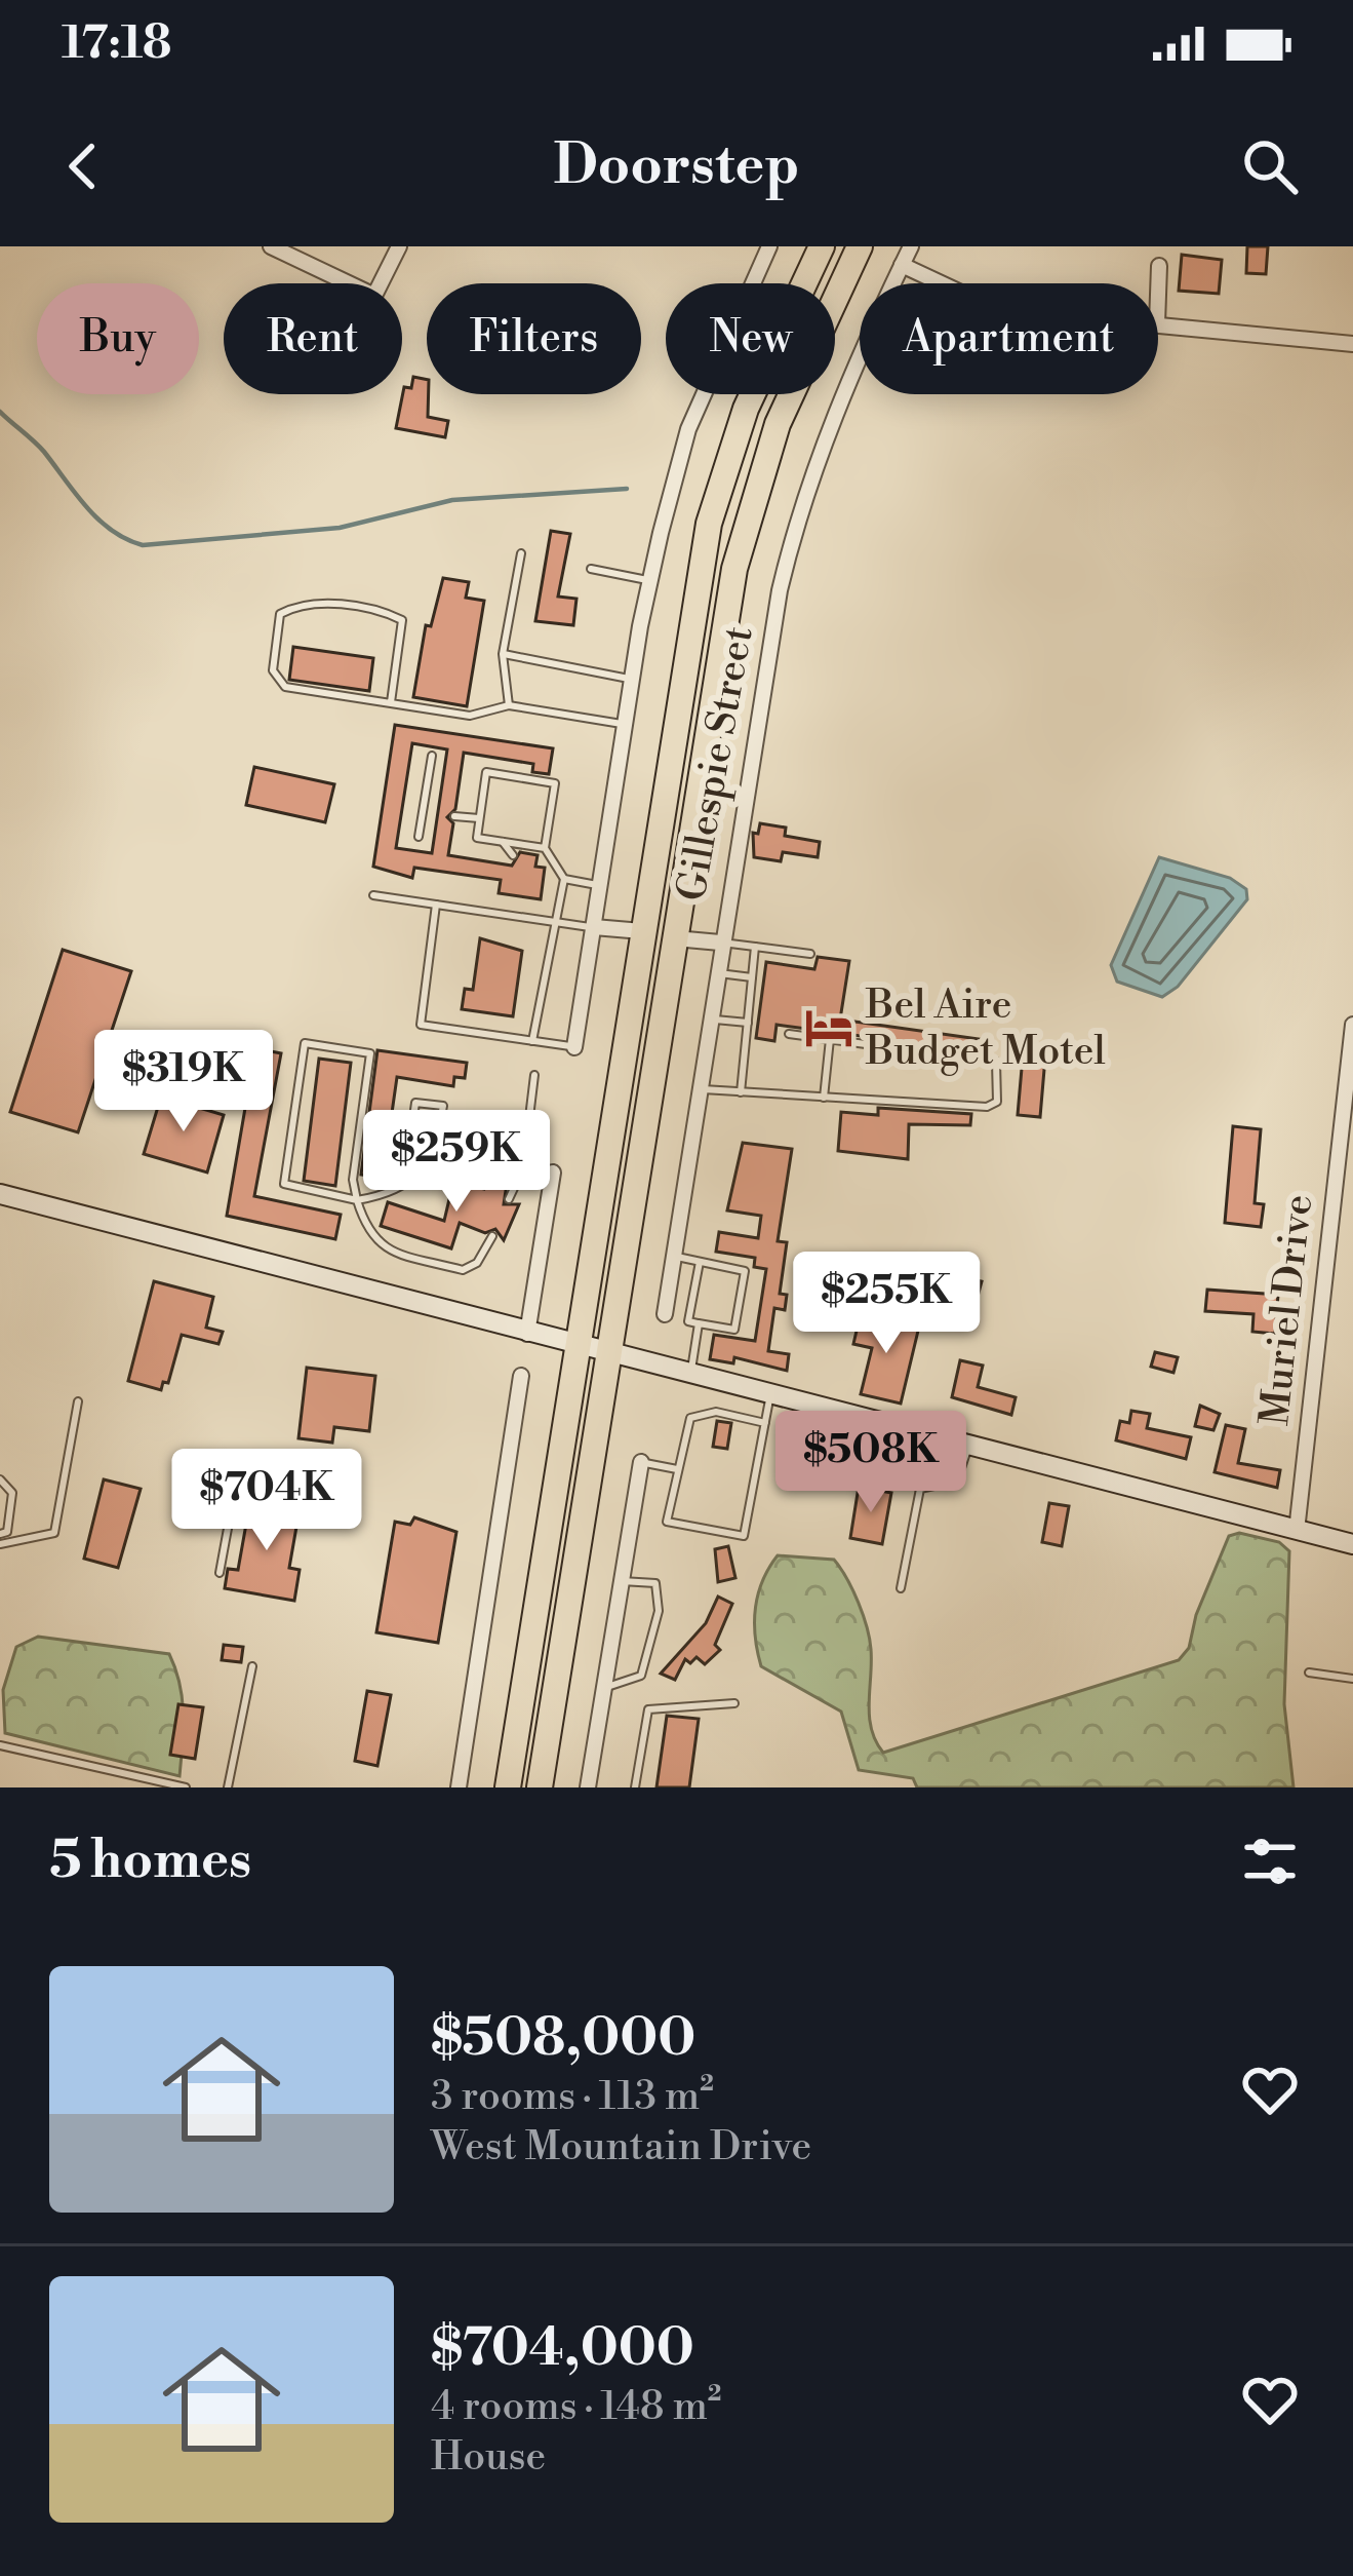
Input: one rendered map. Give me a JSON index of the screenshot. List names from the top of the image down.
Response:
{
  "streets": {
    "street": ["Gillespie Street", "Muriel Drive"]
  },
  "places": {
    "hotel": ["Bel Aire Budget Motel"]
  },
  "page": {
    "status": "17:18",
    "header": "Doorstep",
    "chip": [
      "Buy",
      "Rent",
      "Filters",
      "New",
      "Apartment"
    ],
    "price": [
      "$319K",
      "$259K",
      "$255K",
      "$508K",
      "$704K"
    ],
    "heading": "5 homes",
    "list": [
      {
        "name": "$508,000",
        "note": "3 rooms · 113 m² · West Mountain Drive"
      },
      {
        "name": "$704,000",
        "note": "4 rooms · 148 m² · House"
      }
    ]
  }
}
